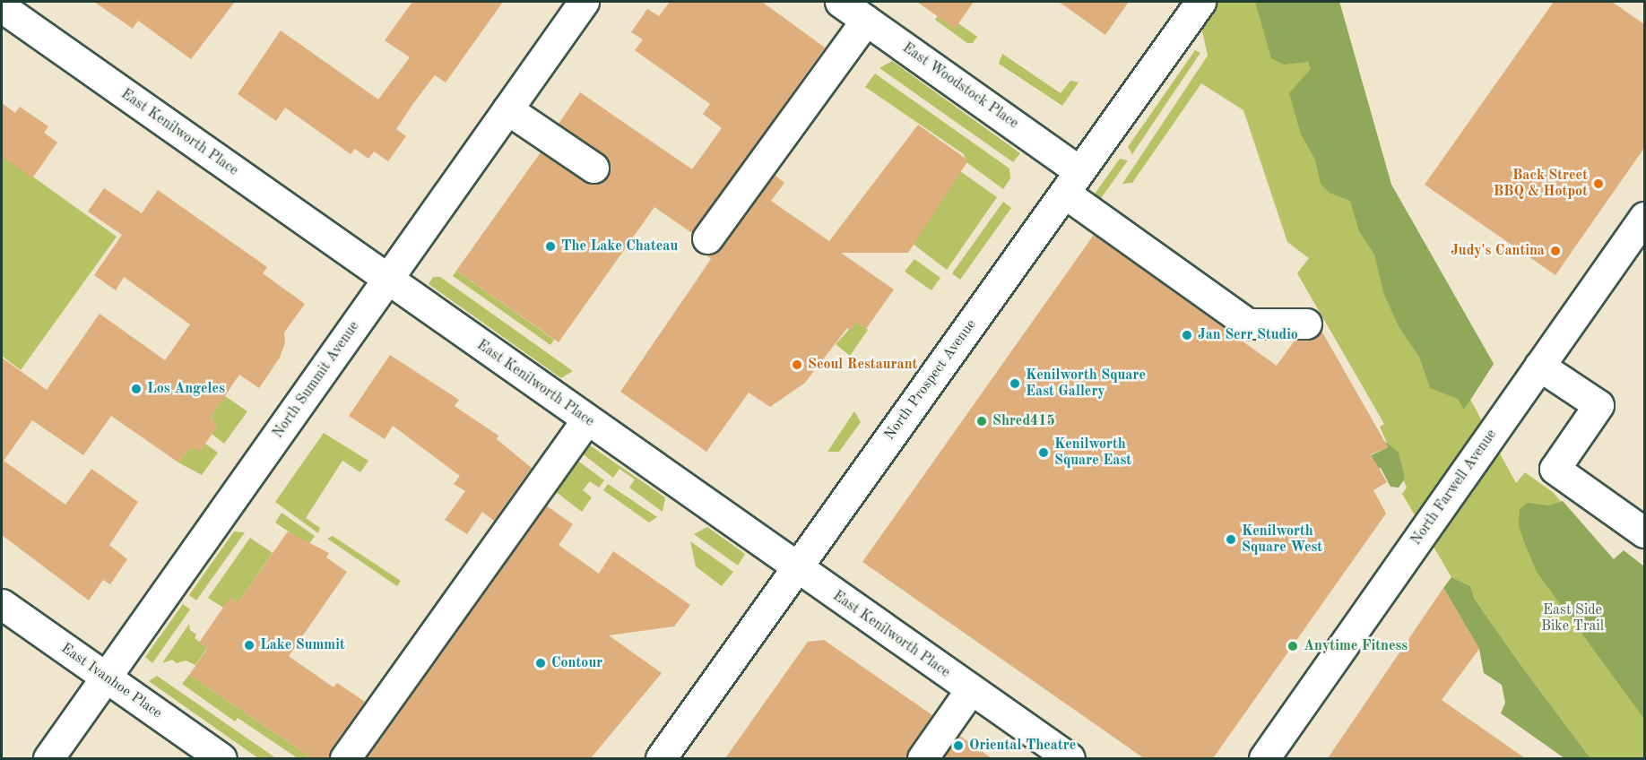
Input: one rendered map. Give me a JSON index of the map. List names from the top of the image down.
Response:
{
  "streets": {
    "street": [
      "East Woodstock Place",
      "East Kenilworth Place",
      "North Summit Avenue",
      "North Prospect Avenue",
      "North Farwell Avenue",
      "East Ivanhoe Place"
    ]
  },
  "crossings": [
    ["East Woodstock Place", "North Prospect Avenue"],
    ["East Kenilworth Place", "North Summit Avenue"],
    ["East Kenilworth Place", "North Prospect Avenue"],
    ["North Summit Avenue", "East Ivanhoe Place"]
  ],
  "parks": ["East Side Bike Trail"],
  "places": [
    "Back Street BBQ & Hotpot",
    "The Lake Chateau",
    "Judy's Cantina",
    "Jan Serr Studio",
    "Seoul Restaurant",
    "Kenilworth Square East Gallery",
    "Los Angeles",
    "Shred415",
    "Kenilworth Square East",
    "Kenilworth Square West",
    "Lake Summit",
    "Anytime Fitness",
    "Contour",
    "Oriental Theatre"
  ]
}
